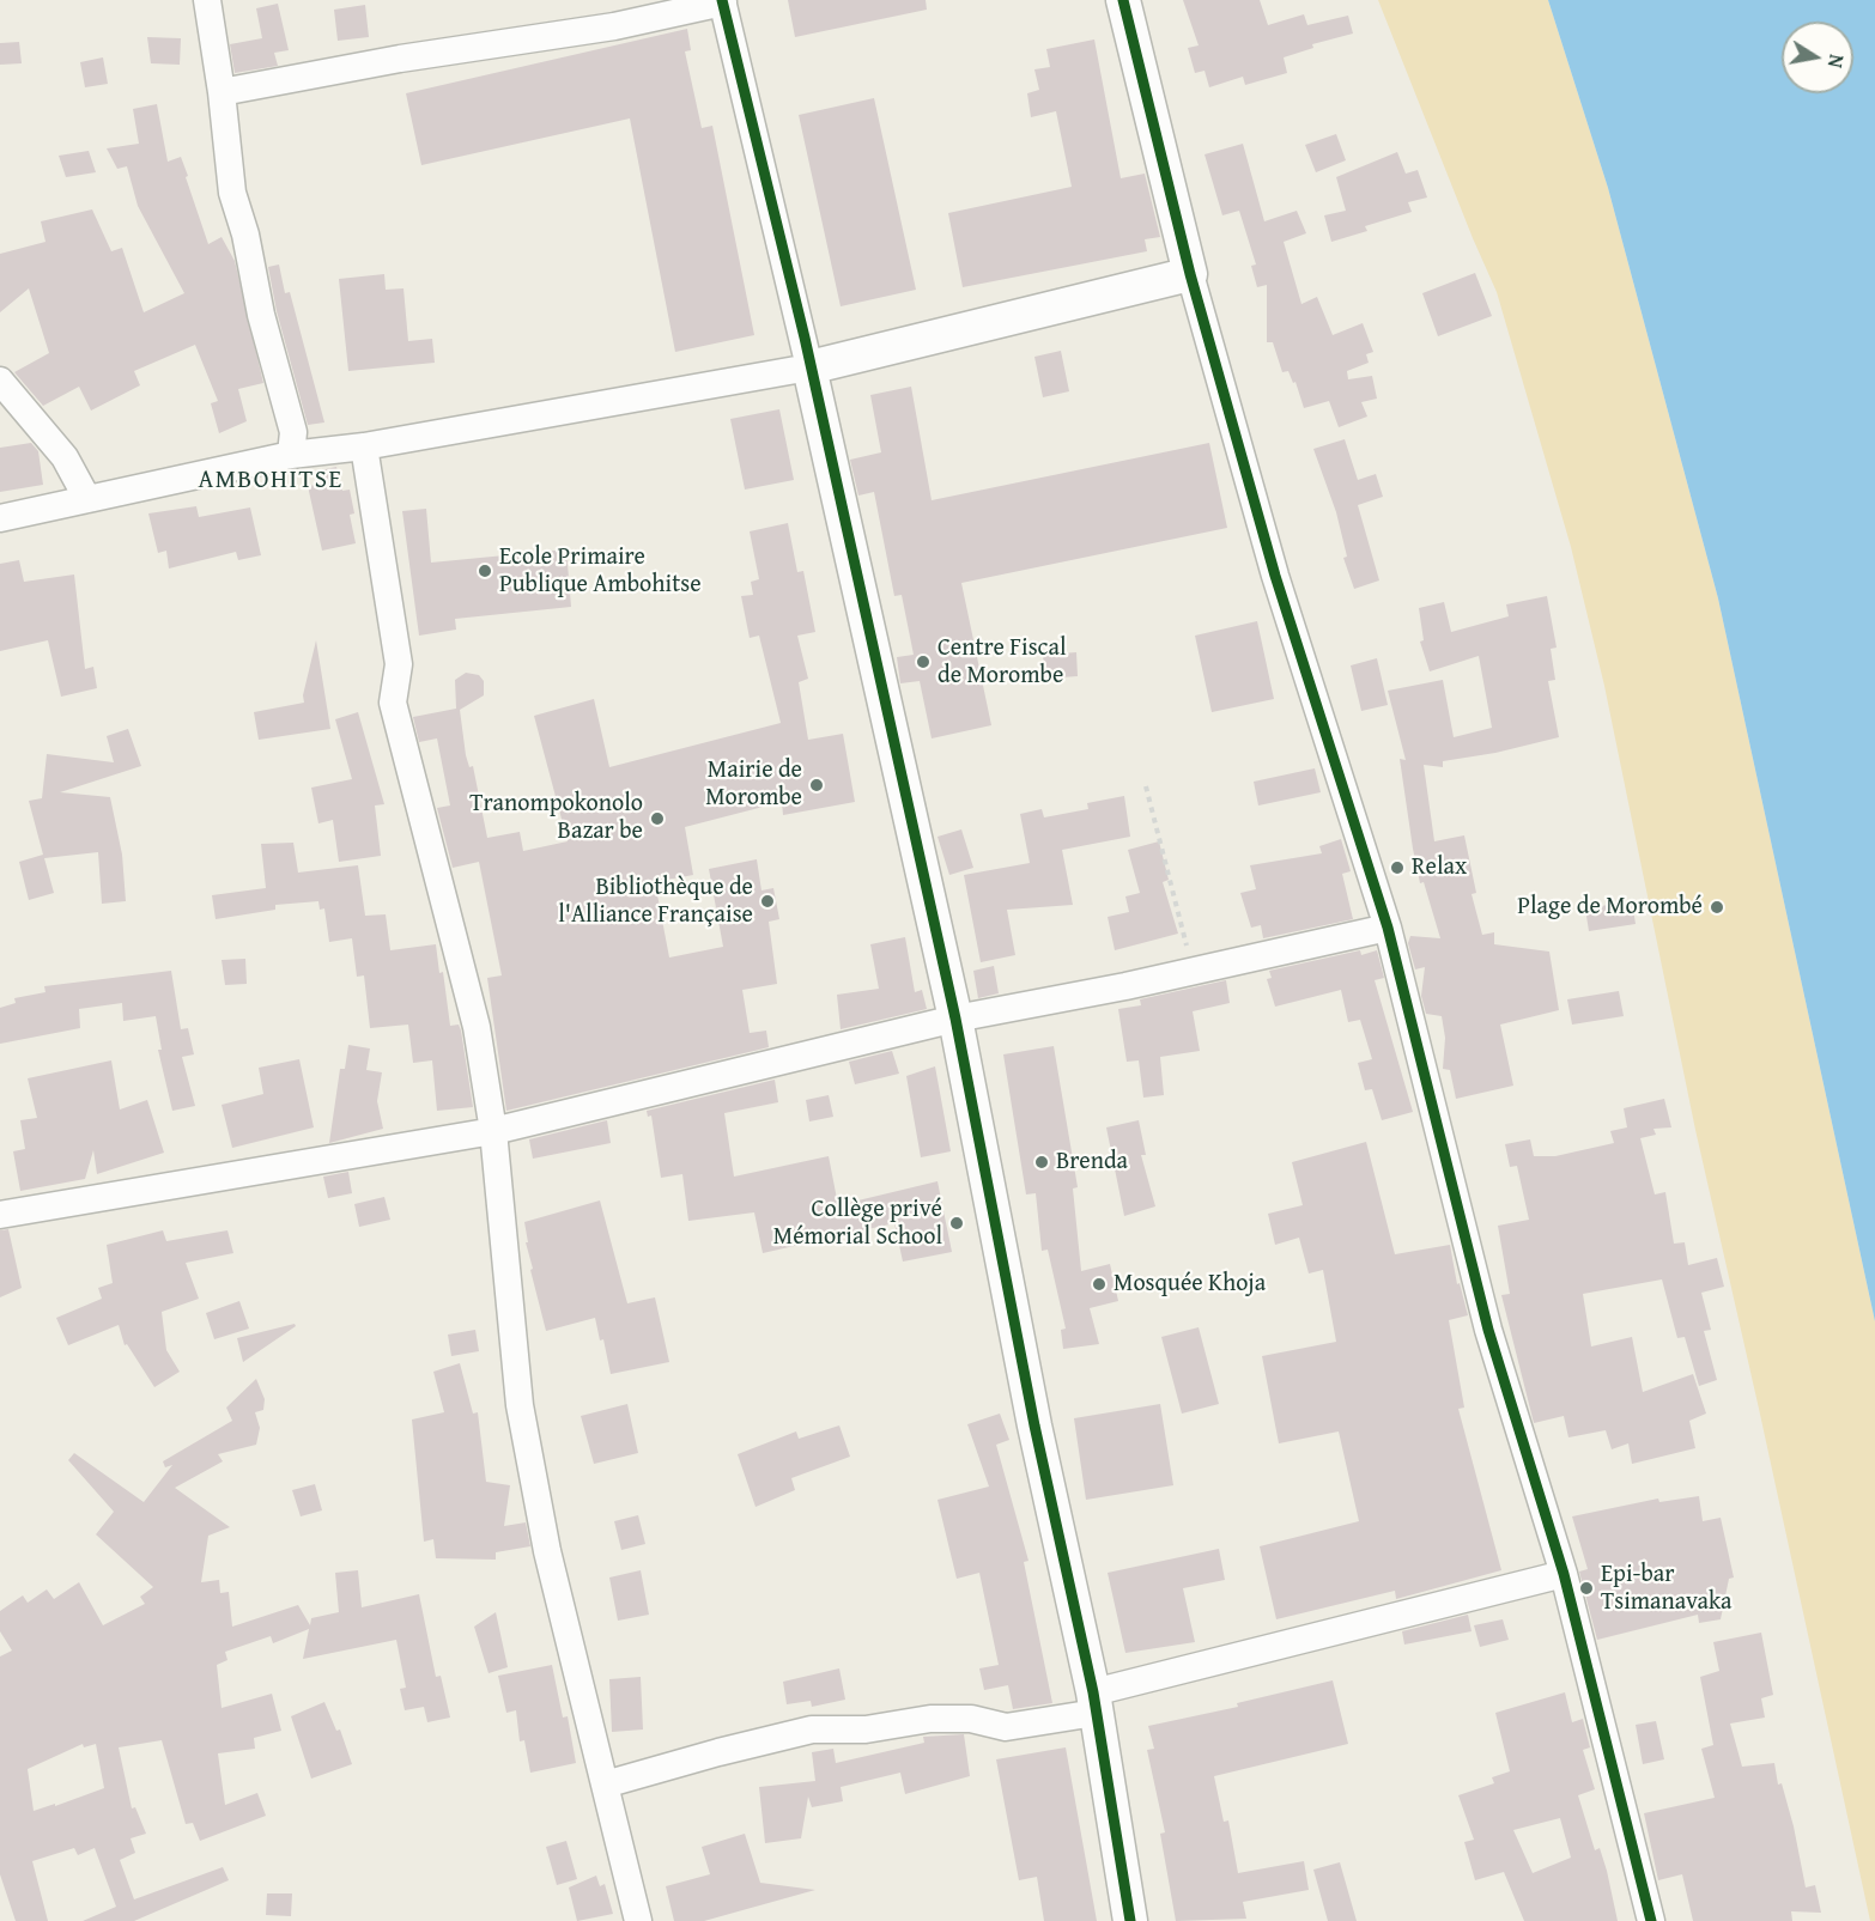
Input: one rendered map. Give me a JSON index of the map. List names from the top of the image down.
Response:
{
  "districts": ["AMBOHITSE"],
  "places": [
    "Ecole Primaire Publique Ambohitse",
    "Centre Fiscal de Morombe",
    "Mairie de Morombe",
    "Tranompokonolo Bazar be",
    "Relax",
    "Bibliothèque de l'Alliance Française",
    "Plage de Morombé",
    "Brenda",
    "Collège privé Mémorial School",
    "Mosquée Khoja",
    "Epi-bar Tsimanavaka"
  ],
  "north": "right"
}
